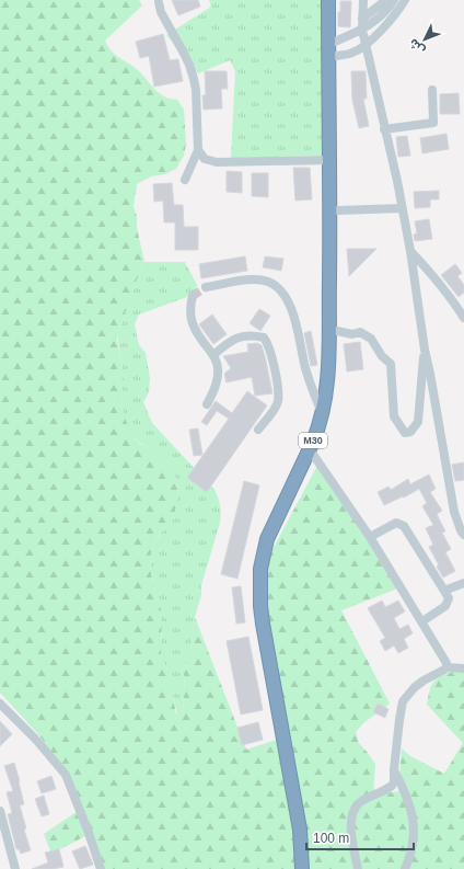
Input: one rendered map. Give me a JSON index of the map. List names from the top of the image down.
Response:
{
  "streets": {
    "highway": ["M30"]
  },
  "scale_bar": "100 m",
  "north": "bottom left"
}
